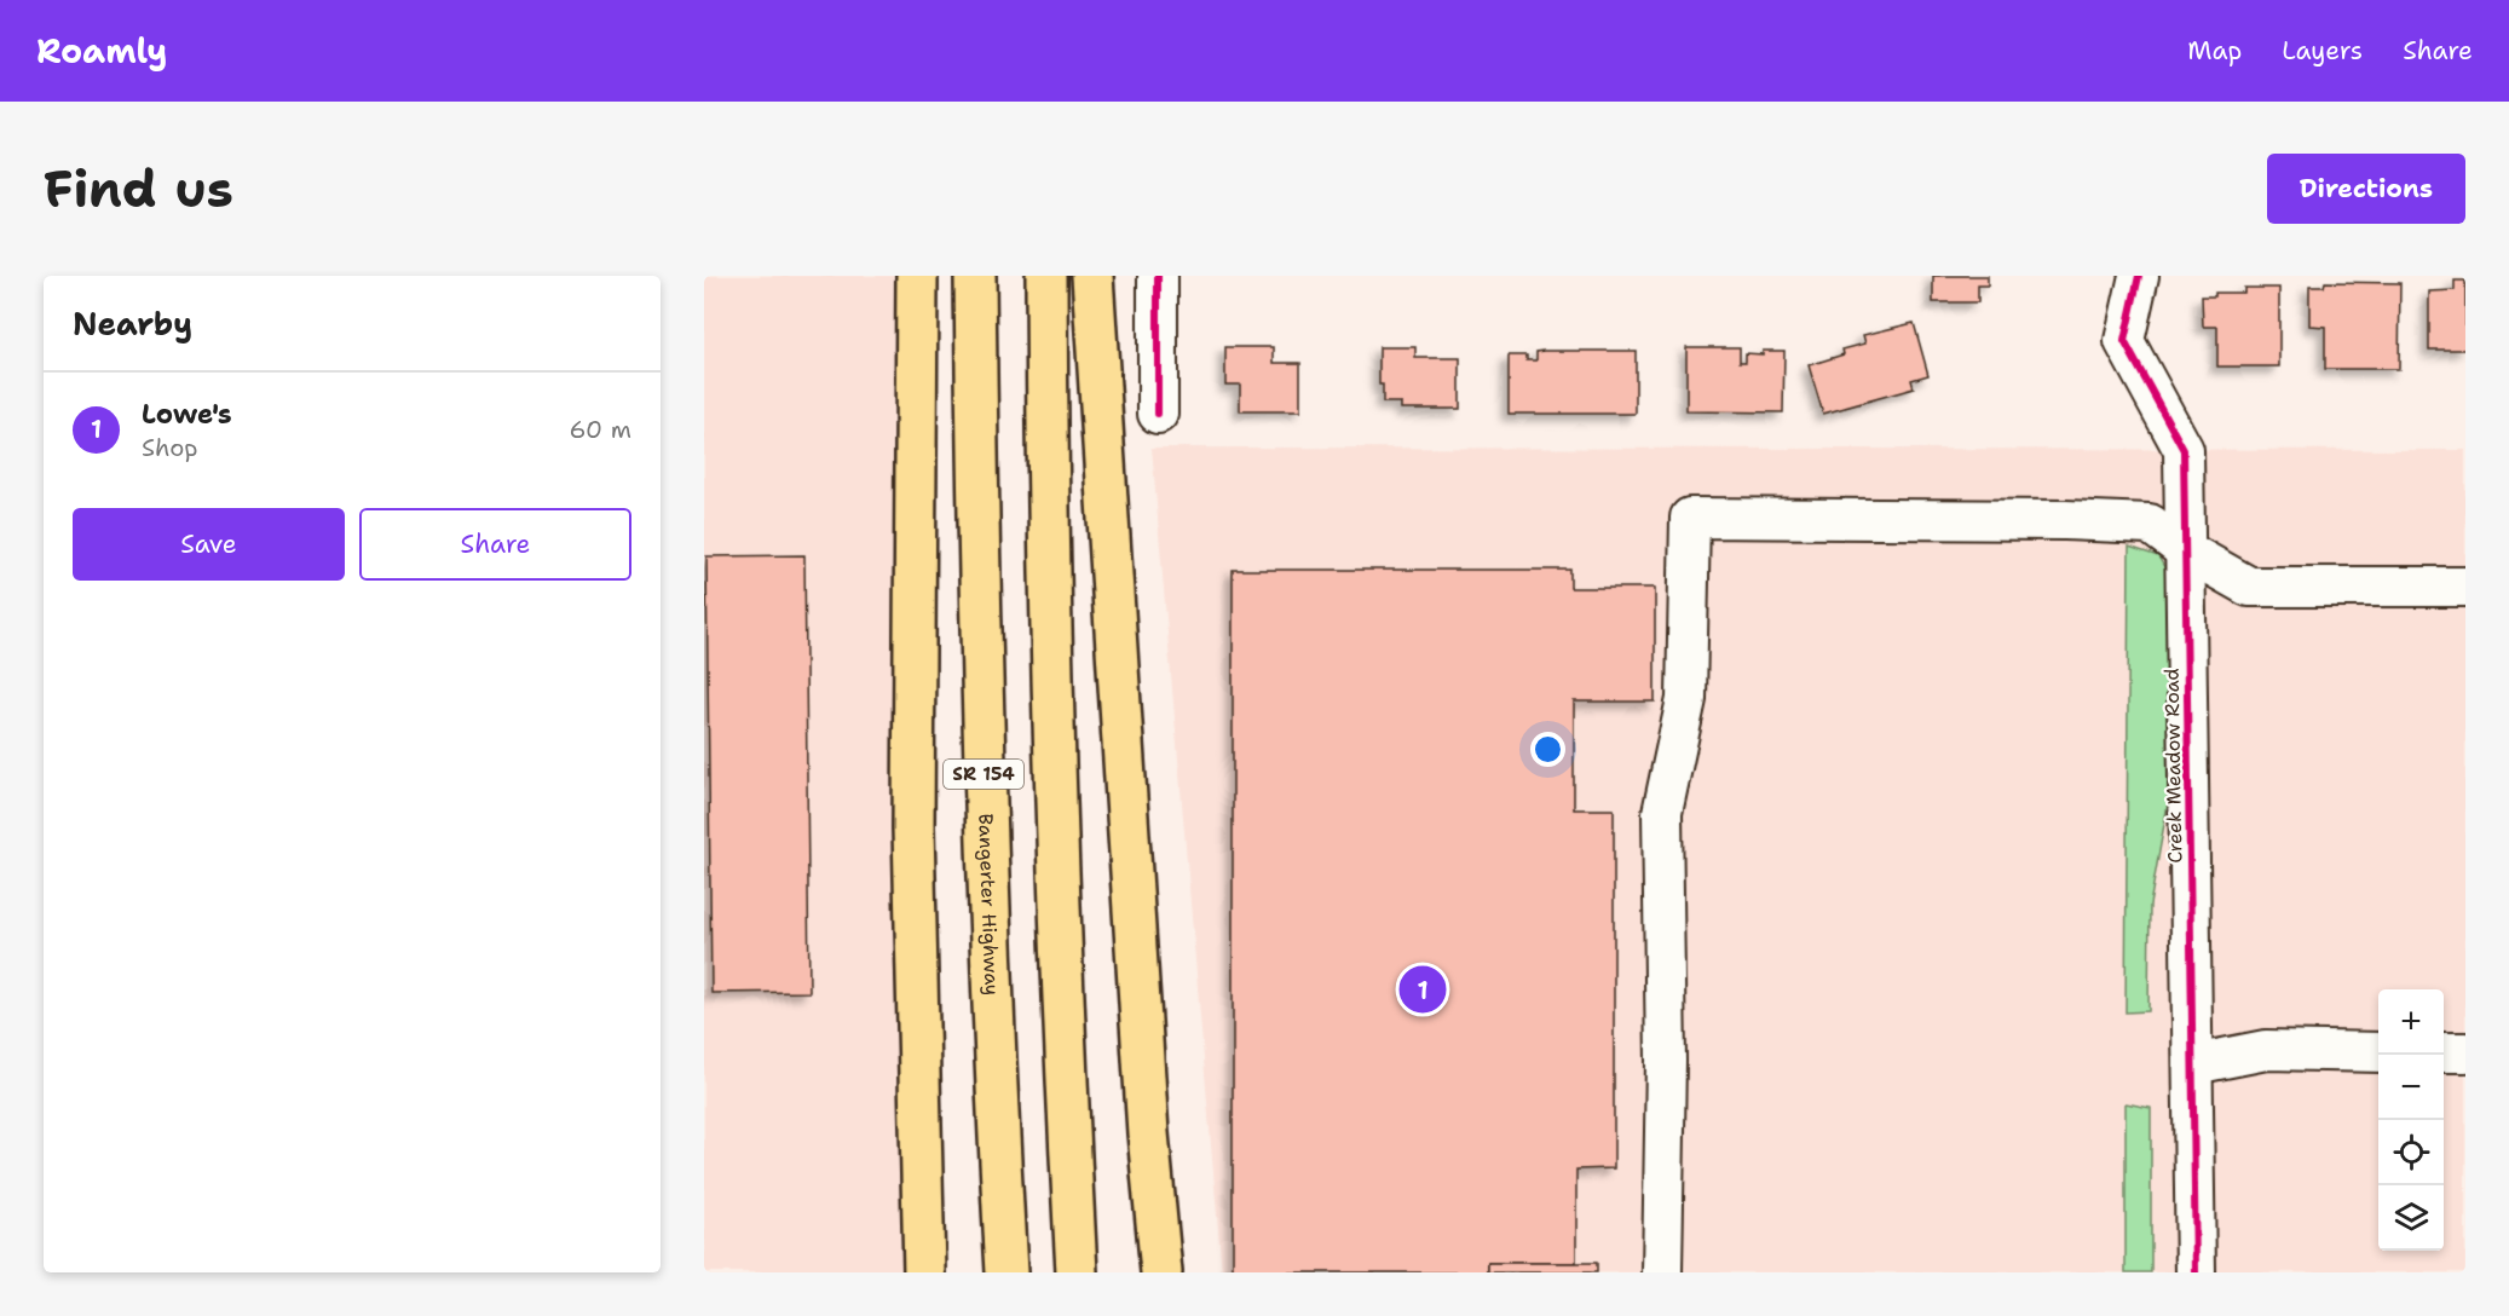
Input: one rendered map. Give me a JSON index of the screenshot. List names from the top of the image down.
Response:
{
  "streets": {
    "highway": ["SR 154", "Bangerter Highway"],
    "street": ["Creek Meadow Road"]
  },
  "page": {
    "header": "Roamly",
    "nav": ["Map", "Layers", "Share"],
    "buttons": [
      "Directions",
      ["Save", "Share"]
    ],
    "title": "Find us",
    "heading": "Nearby",
    "list": [
      {
        "mark": "1",
        "name": "Lowe's",
        "note": "Shop",
        "value": "60 m"
      }
    ],
    "pins": "1",
    "map_buttons": ["+", "−"]
  }
}
